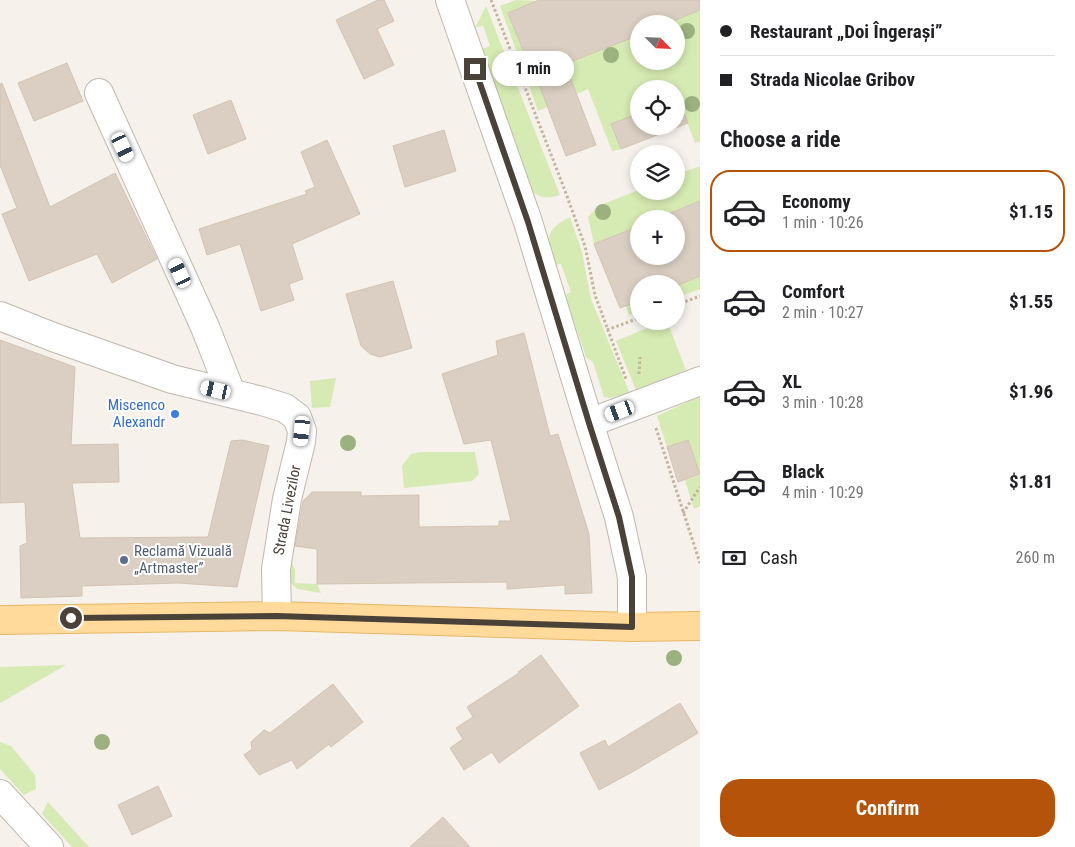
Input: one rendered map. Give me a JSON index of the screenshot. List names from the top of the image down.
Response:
{
  "streets": {
    "street": ["Strada Livezilor"]
  },
  "places": ["Miscenco Alexandr", "Reclamă Vizuală „Artmaster”"],
  "north": "bottom right",
  "page": {
    "banner": ["Restaurant „Doi Îngerași”", "Strada Nicolae Gribov"],
    "map_buttons": ["+", "−"],
    "bubble": "1 min",
    "heading": "Choose a ride",
    "list": [
      {
        "name": "Economy",
        "note": "1 min · 10:26",
        "value": "$1.15"
      },
      {
        "name": "Comfort",
        "note": "2 min · 10:27",
        "value": "$1.55"
      },
      {
        "name": "XL",
        "note": "3 min · 10:28",
        "value": "$1.96"
      },
      {
        "name": "Black",
        "note": "4 min · 10:29",
        "value": "$1.81"
      }
    ],
    "pay": ["Cash", "260 m"],
    "buttons": "Confirm"
  }
}
